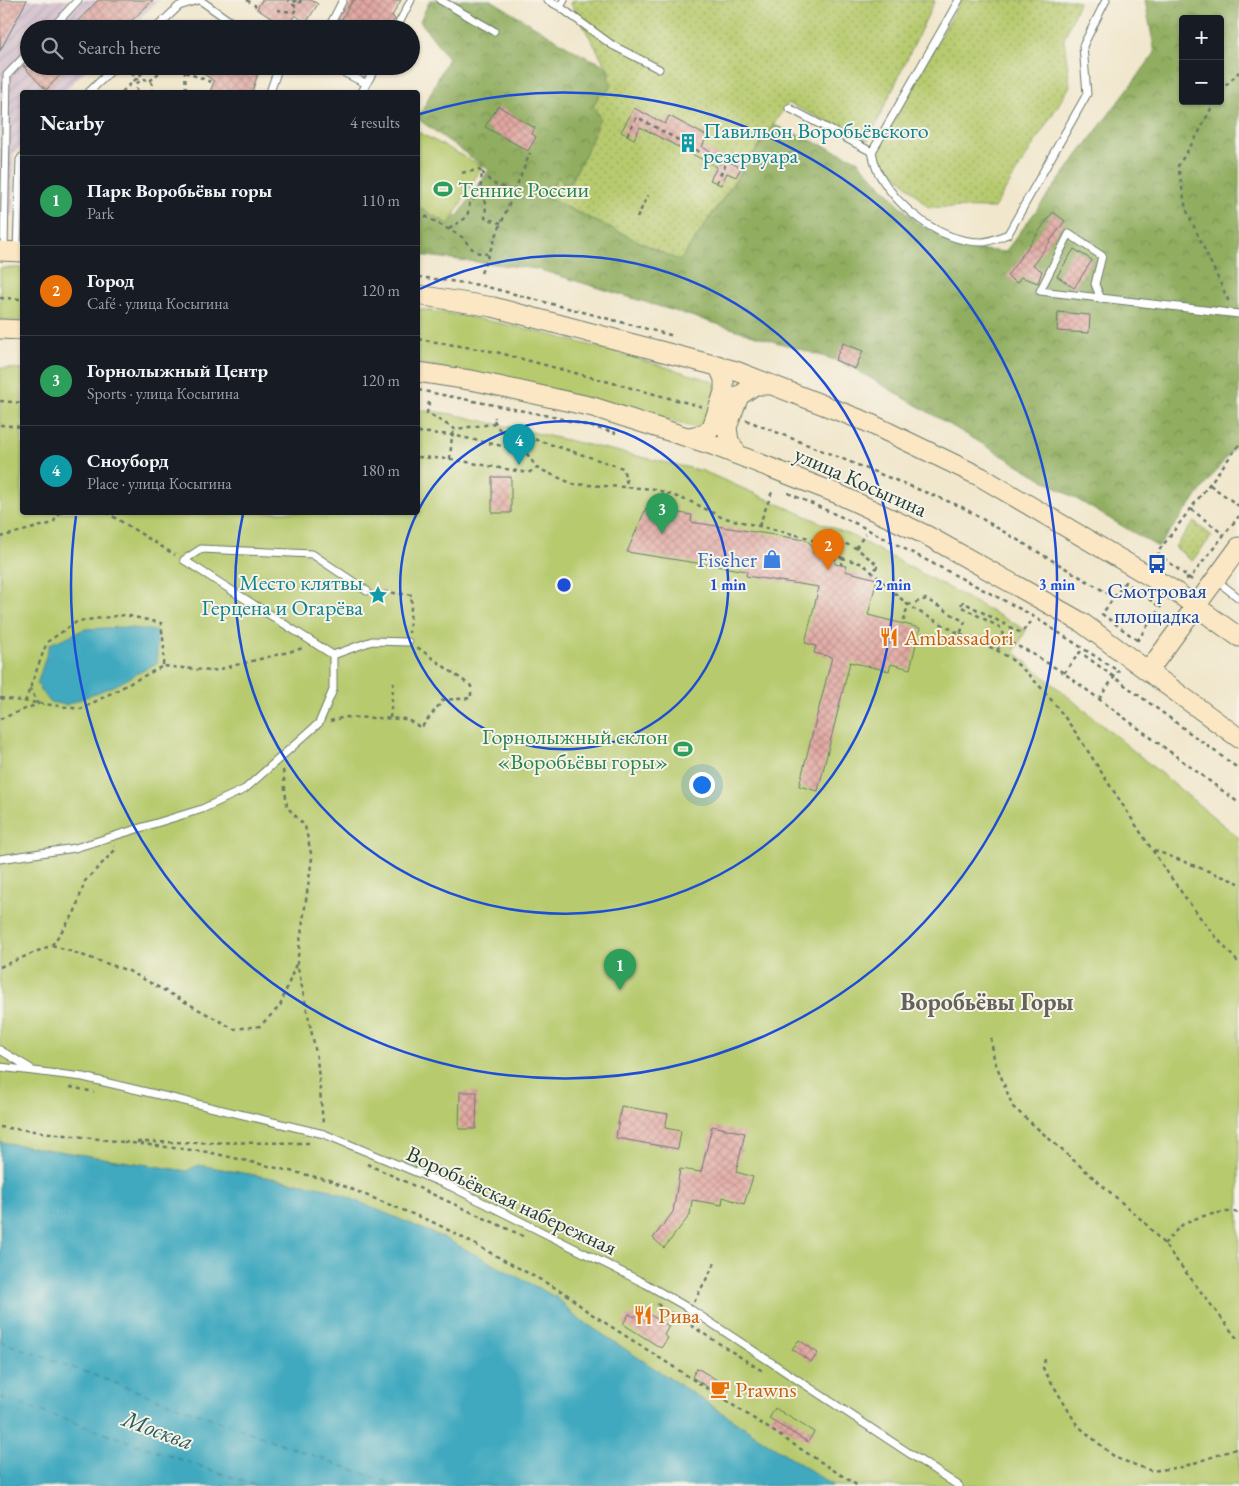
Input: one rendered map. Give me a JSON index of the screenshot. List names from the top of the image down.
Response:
{
  "streets": {
    "main road": ["улица Косыгина"],
    "lane": ["Воробьёвская набережная"]
  },
  "districts": ["Воробьёвы Горы"],
  "water": ["Москва"],
  "places": {
    "building": ["Павильон Воробьёвского резервуара"],
    "sports": ["Теннис России", "Горнолыжный склон «Воробьёвы горы»"],
    "shop": ["Fischer"],
    "bus stop": ["Смотровая площадка"],
    "place": ["Место клятвы Герцена и Огарёва"],
    "restaurant": ["Ambassadori", "Рива"],
    "cafe": ["Prawns"]
  },
  "page": {
    "map_buttons": ["+", "−"],
    "search": "Search here",
    "heading": ["Nearby", "4 results"],
    "list": [
      {
        "mark": "1",
        "name": "Парк Воробьёвы горы",
        "note": "Park",
        "value": "110 m"
      },
      {
        "mark": "2",
        "name": "Город",
        "note": "Café · улица Косыгина",
        "value": "120 m"
      },
      {
        "mark": "3",
        "name": "Горнолыжный Центр",
        "note": "Sports · улица Косыгина",
        "value": "120 m"
      },
      {
        "mark": "4",
        "name": "Сноуборд",
        "note": "Place · улица Косыгина",
        "value": "180 m"
      }
    ],
    "pins": [
      "4",
      "3",
      "2",
      "1"
    ]
  },
  "rings": ["1 min", "2 min", "3 min"]
}
